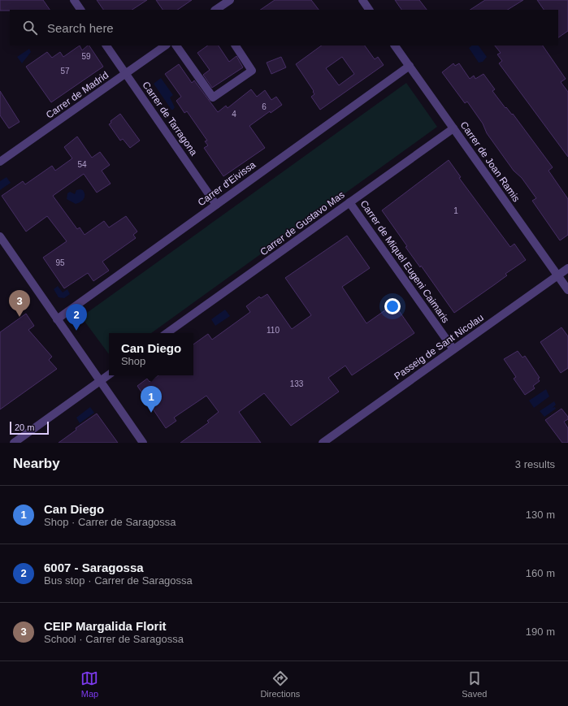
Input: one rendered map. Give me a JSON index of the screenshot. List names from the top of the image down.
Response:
{
  "streets": {
    "street": [
      "Carrer de Madrid",
      "Carrer de Tarragona",
      "Carrer de Joan Ramis",
      "Carrer d'Eivissa",
      "Carrer de Gustavo Mas",
      "Carrer de Miquel Eugeni Caimaris",
      "Passeig de Sant Nicolau"
    ]
  },
  "crossings": [
    ["Carrer de Madrid", "Carrer de Tarragona"],
    ["Carrer de Tarragona", "Carrer d'Eivissa"],
    ["Carrer de Joan Ramis", "Carrer d'Eivissa"],
    ["Carrer de Joan Ramis", "Carrer de Gustavo Mas"],
    ["Carrer de Joan Ramis", "Passeig de Sant Nicolau"],
    ["Carrer de Gustavo Mas", "Carrer de Miquel Eugeni Caimaris"],
    ["Carrer de Miquel Eugeni Caimaris", "Passeig de Sant Nicolau"]
  ],
  "house_numbers": [
    "59",
    "57",
    "6",
    "4",
    "54",
    "1",
    "95",
    "110",
    "133"
  ],
  "scale_bar": "20 m",
  "page": {
    "search": "Search here",
    "pins": ["3", "2", "1"],
    "popup": ["Can Diego", "Shop"],
    "scale": "20 m",
    "heading": ["Nearby", "3 results"],
    "list": [
      {
        "mark": "1",
        "name": "Can Diego",
        "note": "Shop · Carrer de Saragossa",
        "value": "130 m"
      },
      {
        "mark": "2",
        "name": "6007 - Saragossa",
        "note": "Bus stop · Carrer de Saragossa",
        "value": "160 m"
      },
      {
        "mark": "3",
        "name": "CEIP Margalida Florit",
        "note": "School · Carrer de Saragossa",
        "value": "190 m"
      }
    ],
    "nav": ["Map", "Directions", "Saved"]
  }
}
